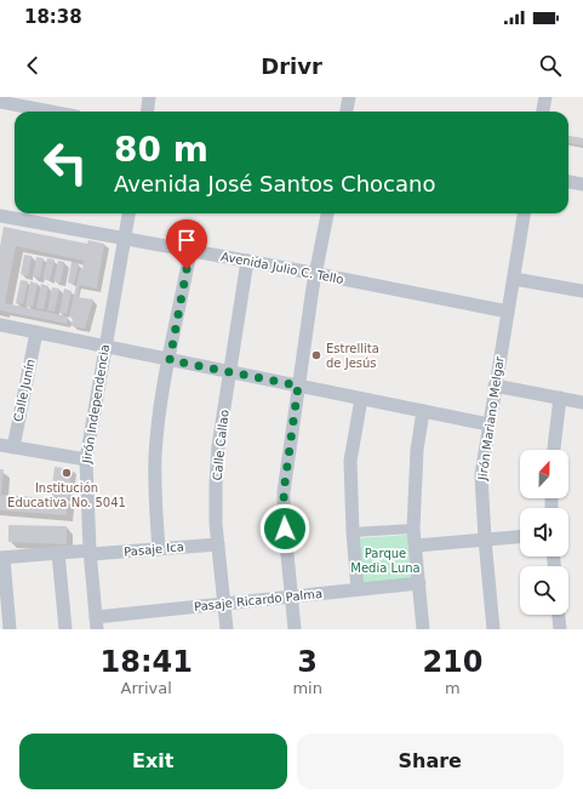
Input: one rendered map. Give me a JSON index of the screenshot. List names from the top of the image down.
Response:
{
  "streets": {
    "street": [
      "Avenida Julio C. Tello",
      "Calle Junín",
      "Jirón Independencia",
      "Jirón Mariano Melgar",
      "Calle Callao",
      "Pasaje Ica",
      "Pasaje Ricardo Palma"
    ]
  },
  "crossings": [
    ["Avenida Julio C. Tello", "Jirón Independencia"],
    ["Avenida Julio C. Tello", "Jirón Mariano Melgar"],
    ["Avenida Julio C. Tello", "Calle Callao"],
    ["Jirón Independencia", "Pasaje Ica"],
    ["Jirón Independencia", "Pasaje Ricardo Palma"],
    ["Calle Callao", "Pasaje Ica"],
    ["Calle Callao", "Pasaje Ricardo Palma"]
  ],
  "parks": ["Parque Media Luna"],
  "places": ["Estrellita de Jesús", "Institución Educativa No. 5041"],
  "north": "top",
  "page": {
    "status": "18:38",
    "header": "Drivr",
    "turn": ["80 m", "Avenida José Santos Chocano"],
    "eta": [
      "18:41",
      "Arrival",
      "3",
      "min",
      "210",
      "m"
    ],
    "buttons": ["Exit", "Share"]
  }
}
